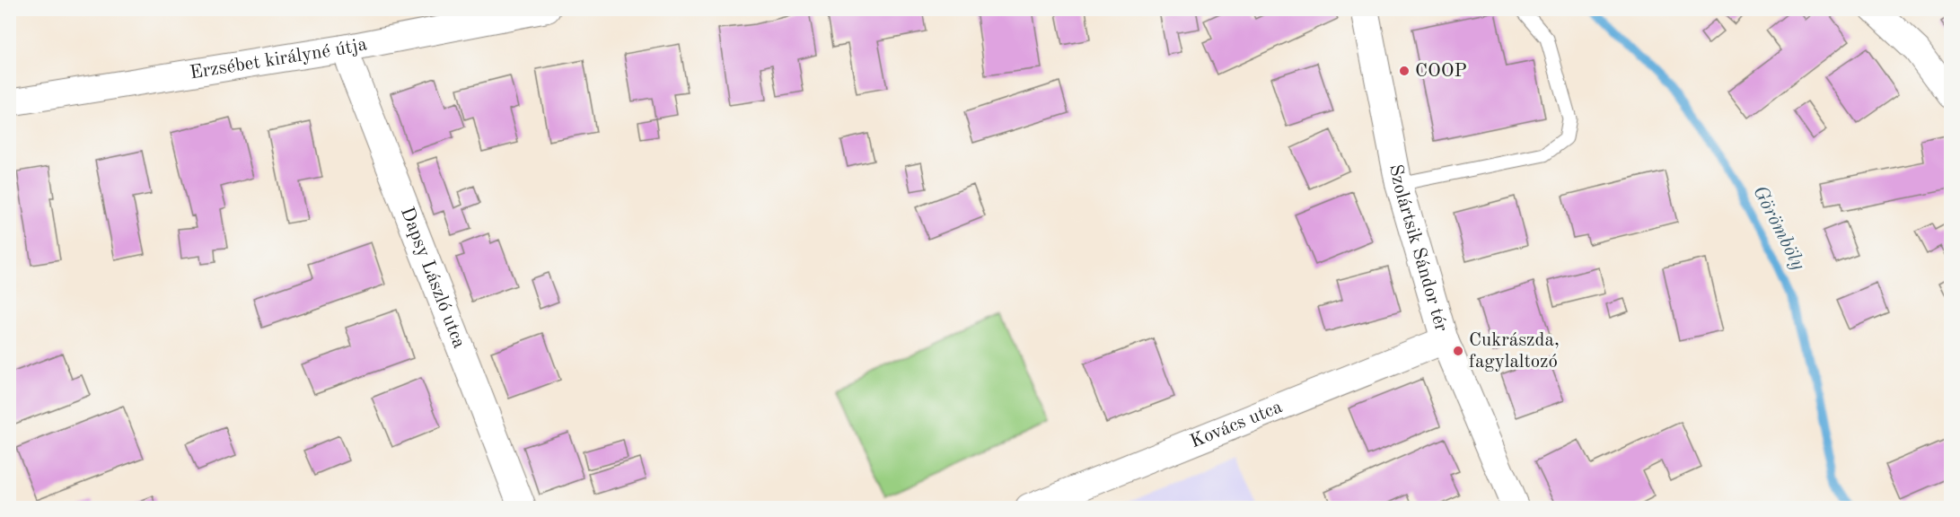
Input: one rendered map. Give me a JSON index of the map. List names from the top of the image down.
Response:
{
  "streets": {
    "street": [
      "Erzsébet királyné útja",
      "Szolártsik Sándor tér",
      "Dapsy László utca",
      "Kovács utca"
    ]
  },
  "crossings": [
    ["Erzsébet királyné útja", "Dapsy László utca"],
    ["Szolártsik Sándor tér", "Kovács utca"]
  ],
  "water": ["Görömböly"],
  "places": ["COOP", "Cukrászda, fagylaltozó"]
}
